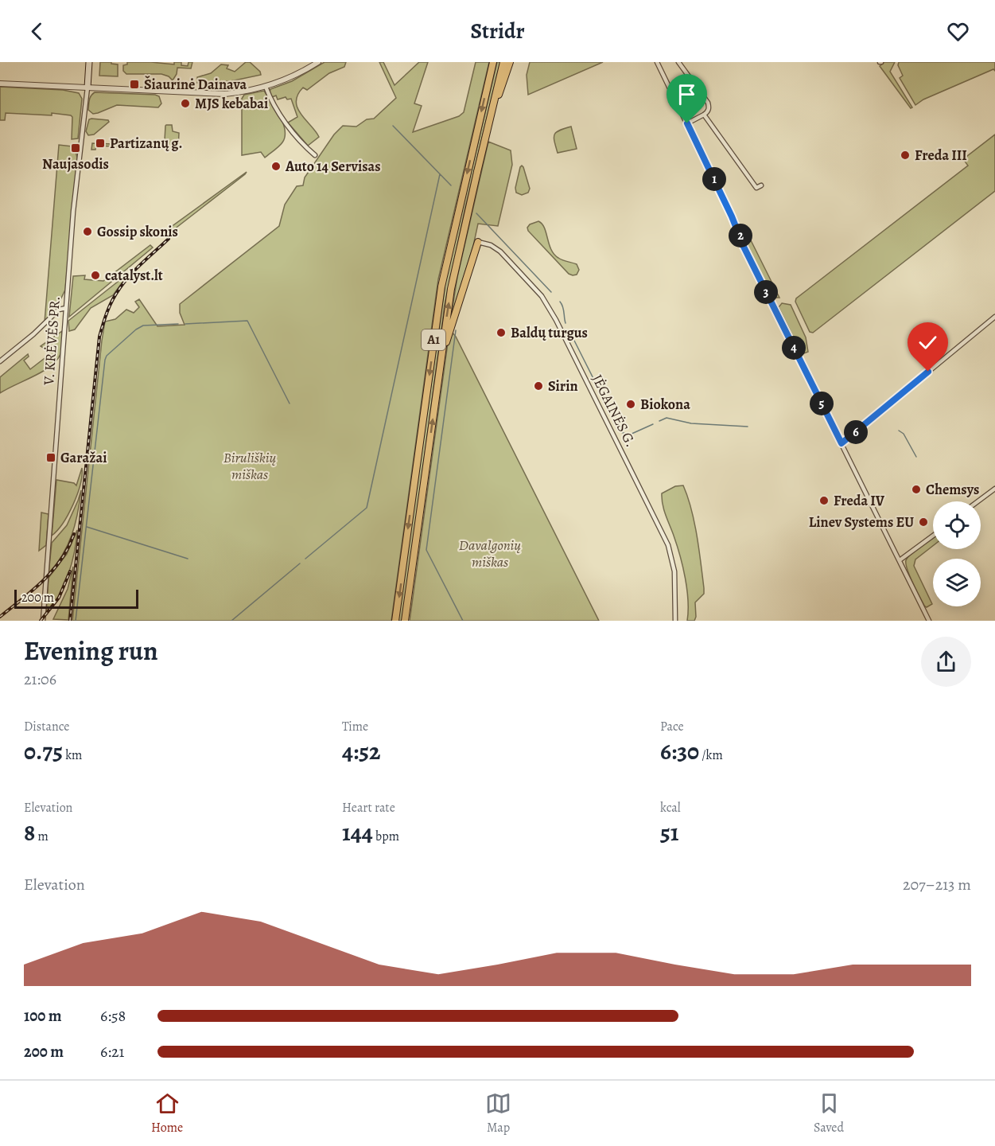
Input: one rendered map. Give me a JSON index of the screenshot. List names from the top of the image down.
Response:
{
  "streets": {
    "highway": ["A1"],
    "main road": ["V. KRĖVĖS PR."],
    "street": ["JĖGAINĖS G."]
  },
  "parks": ["Biruliškių miškas", "Davalgonių miškas"],
  "places": {
    "transit": [
      "Šiaurinė Dainava",
      "Partizanų g.",
      "Naujasodis",
      "Garažai"
    ],
    "other": [
      "MJS kebabai",
      "Freda III",
      "Auto 14 Servisas",
      "Gossip skonis",
      "catalyst.lt",
      "Baldų turgus",
      "Sirin",
      "Biokona",
      "Chemsys",
      "Freda IV",
      "Linev Systems EU"
    ]
  },
  "scale_bar": "200 m",
  "page": {
    "header": "Stridr",
    "pins": [
      "1",
      "2",
      "3",
      "4",
      "5",
      "6"
    ],
    "scale": "200 m",
    "heading": ["Evening run", "21:06"],
    "stats": [
      ["Distance", "0.75 km"],
      ["Time", "4:52"],
      ["Pace", "6:30 /km"],
      ["Elevation", "8 m"],
      ["Heart rate", "144 bpm"],
      ["kcal", "51"]
    ],
    "chart": ["Elevation", "207–213 m"],
    "list": [
      {
        "name": "100 m",
        "note": "6:58"
      },
      {
        "name": "200 m",
        "note": "6:21"
      }
    ],
    "tabs": ["Home", "Map", "Saved"]
  }
}
